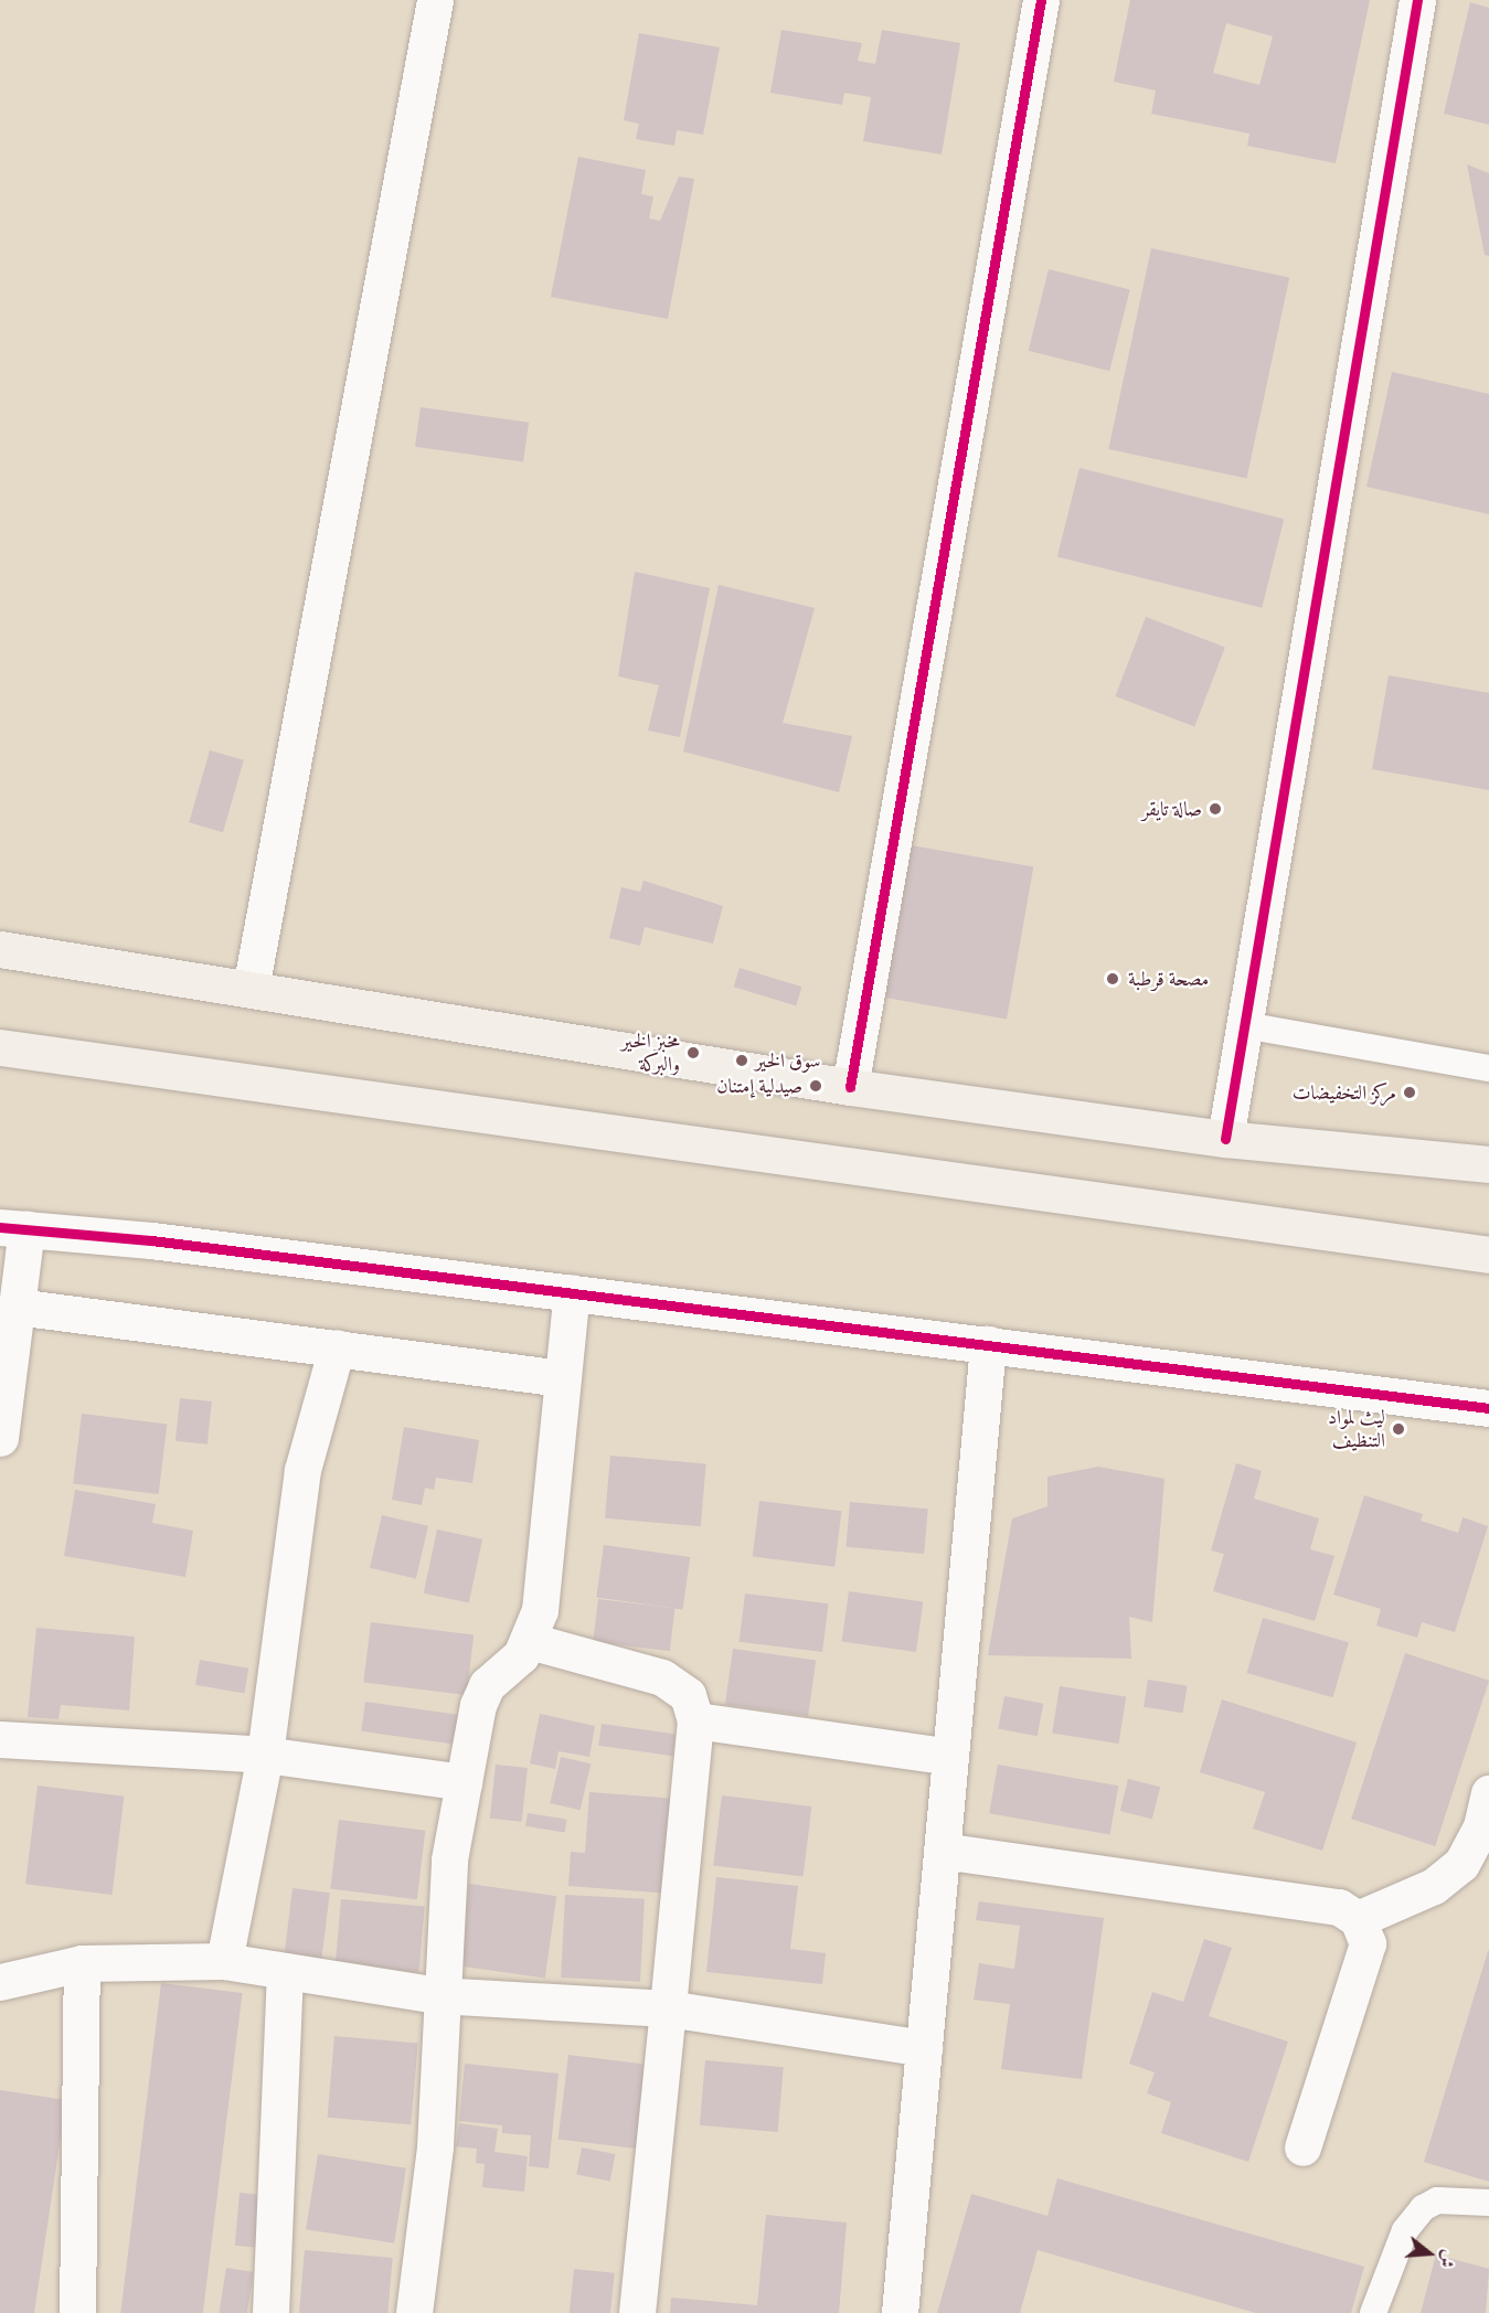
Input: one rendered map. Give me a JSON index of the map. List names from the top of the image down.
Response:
{
  "places": [
    "صالة تايقر",
    "مصحة قرطبة",
    "مخبز الخير والبركة",
    "سوق الخير",
    "صيدلية إمتنان",
    "مركز التخفيضات",
    "ليث لمواد التنظيف"
  ],
  "north": "right"
}
